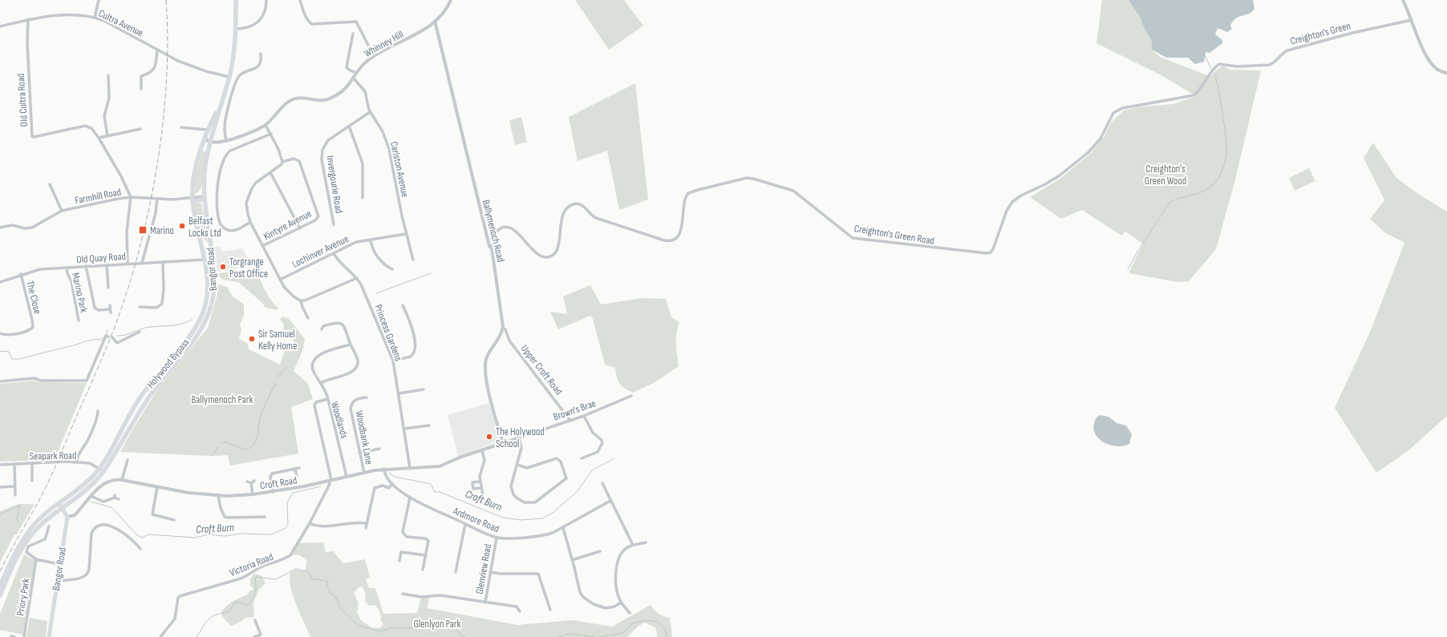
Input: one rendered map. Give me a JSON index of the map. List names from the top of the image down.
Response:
{
  "streets": {
    "highway": ["Bangor Road", "Holywood Bypass"],
    "street": [
      "Cultra Avenue",
      "Creighton's Green",
      "Whinney Hill",
      "Old Cultra Road",
      "Carlston Avenue",
      "Invergourie Road",
      "Farmhill Road",
      "Kintyre Avenue",
      "Ballymenoch Road",
      "Creighton's Green Road",
      "Lochinver Avenue",
      "Old Quay Road",
      "Marino Park",
      "The Close",
      "Princess Gardens",
      "Upper Croft Road",
      "Brown's Brae",
      "Woodlands",
      "Woodbank Lane",
      "Seapark Road",
      "Croft Road",
      "Ardmore Road",
      "Victoria Road",
      "Glenview Road",
      "Priory Park"
    ]
  },
  "crossings": [
    ["Cultra Avenue", "Old Cultra Road"],
    ["Cultra Avenue", "Bangor Road"],
    ["Creighton's Green", "Creighton's Green Road"],
    ["Whinney Hill", "Carlston Avenue"],
    ["Whinney Hill", "Ballymenoch Road"],
    ["Whinney Hill", "Bangor Road"],
    ["Whinney Hill", "Holywood Bypass"],
    ["Old Cultra Road", "Farmhill Road"],
    ["Carlston Avenue", "Invergourie Road"],
    ["Carlston Avenue", "Lochinver Avenue"],
    ["Farmhill Road", "Holywood Bypass"],
    ["Ballymenoch Road", "Creighton's Green Road"],
    ["Ballymenoch Road", "Upper Croft Road"],
    ["Lochinver Avenue", "Princess Gardens"],
    ["Old Quay Road", "Marino Park"],
    ["Old Quay Road", "The Close"],
    ["Old Quay Road", "Holywood Bypass"],
    ["Bangor Road", "Holywood Bypass"],
    ["Bangor Road", "Seapark Road"],
    ["Bangor Road", "Croft Road"],
    ["Princess Gardens", "Croft Road"],
    ["Holywood Bypass", "Seapark Road"],
    ["Upper Croft Road", "Brown's Brae"],
    ["Brown's Brae", "Croft Road"],
    ["Woodlands", "Croft Road"],
    ["Woodlands", "Victoria Road"],
    ["Woodbank Lane", "Croft Road"],
    ["Croft Road", "Ardmore Road"],
    ["Croft Road", "Victoria Road"],
    ["Ardmore Road", "Glenview Road"]
  ],
  "water": ["Croft Burn"],
  "parks": ["Creighton's Green Wood", "Ballymenoch Park", "Glenlyon Park"],
  "places": {
    "other": [
      "Belfast Locks Ltd",
      "Torgrange Post Office",
      "Sir Samuel Kelly Home",
      "The Holywood School"
    ],
    "transit": ["Marino"]
  }
}
